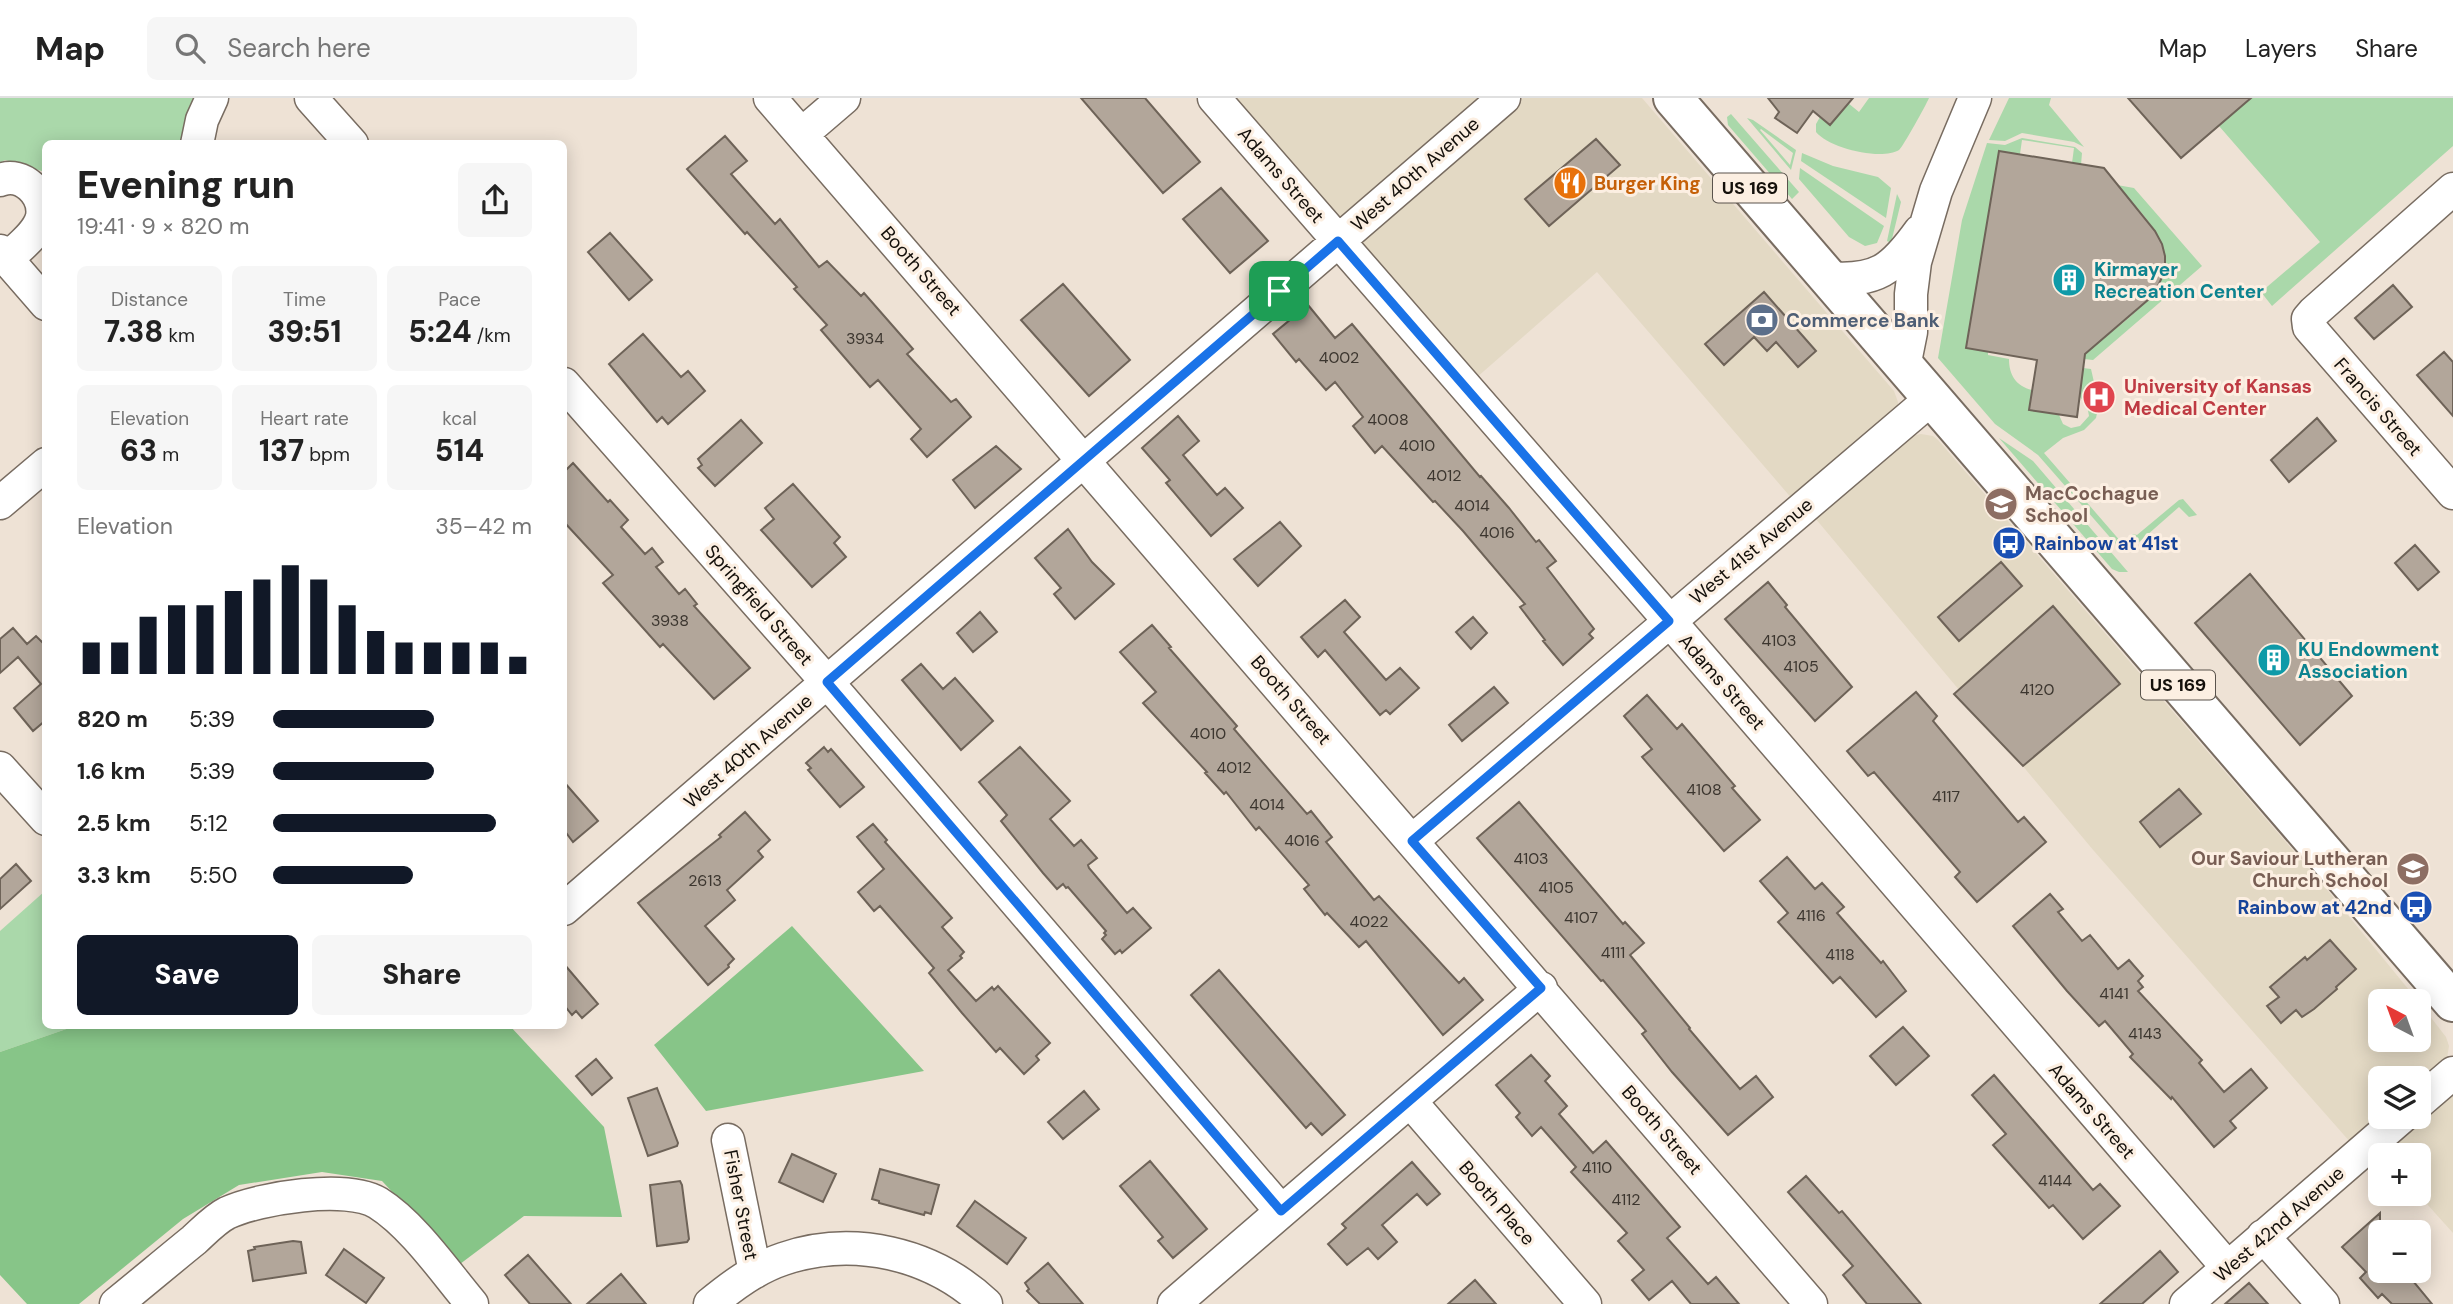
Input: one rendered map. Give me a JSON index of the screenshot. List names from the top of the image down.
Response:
{
  "streets": {
    "main road": ["US 169"],
    "street": [
      "West 40th Avenue",
      "Adams Street",
      "Booth Street",
      "Francis Street",
      "West 41st Avenue",
      "Springfield Street",
      "Booth Place",
      "Fisher Street",
      "West 42nd Avenue"
    ]
  },
  "crossings": [
    ["West 40th Avenue", "Adams Street"],
    ["West 40th Avenue", "Booth Street"],
    ["West 40th Avenue", "Springfield Street"],
    ["Adams Street", "West 41st Avenue"],
    ["Adams Street", "West 42nd Avenue"],
    ["US 169", "West 41st Avenue"],
    ["Booth Street", "West 41st Avenue"]
  ],
  "places": {
    "restaurant": ["Burger King"],
    "building": ["Kirmayer Recreation Center", "KU Endowment Association"],
    "bank": ["Commerce Bank"],
    "hospital": ["University of Kansas Medical Center"],
    "school or university": ["MacCochague School", "Our Saviour Lutheran Church School"],
    "bus stop": ["Rainbow at 41st", "Rainbow at 42nd"]
  },
  "house_numbers": [
    "3934",
    "4002",
    "4008",
    "4010",
    "4012",
    "4014",
    "4016",
    "3938",
    "4103",
    "4105",
    "4120",
    "4010",
    "4012",
    "4108",
    "4117",
    "4014",
    "4016",
    "4103",
    "2613",
    "4105",
    "4116",
    "4107",
    "4022",
    "4111",
    "4118",
    "4141",
    "4143",
    "4110",
    "4144",
    "4112"
  ],
  "north": "top left",
  "page": {
    "header": "Map",
    "search": "Search here",
    "nav": ["Map", "Layers", "Share"],
    "heading": ["Evening run", "19:41 · 9 × 820 m"],
    "stats": [
      ["Distance", "7.38 km"],
      ["Time", "39:51"],
      ["Pace", "5:24 /km"],
      ["Elevation", "63 m"],
      ["Heart rate", "137 bpm"],
      ["kcal", "514"]
    ],
    "chart": ["Elevation", "35–42 m"],
    "list": [
      {
        "name": "820 m",
        "note": "5:39"
      },
      {
        "name": "1.6 km",
        "note": "5:39"
      },
      {
        "name": "2.5 km",
        "note": "5:12"
      },
      {
        "name": "3.3 km",
        "note": "5:50"
      }
    ],
    "buttons": ["Save", "Share"],
    "map_buttons": ["+", "−"]
  }
}
